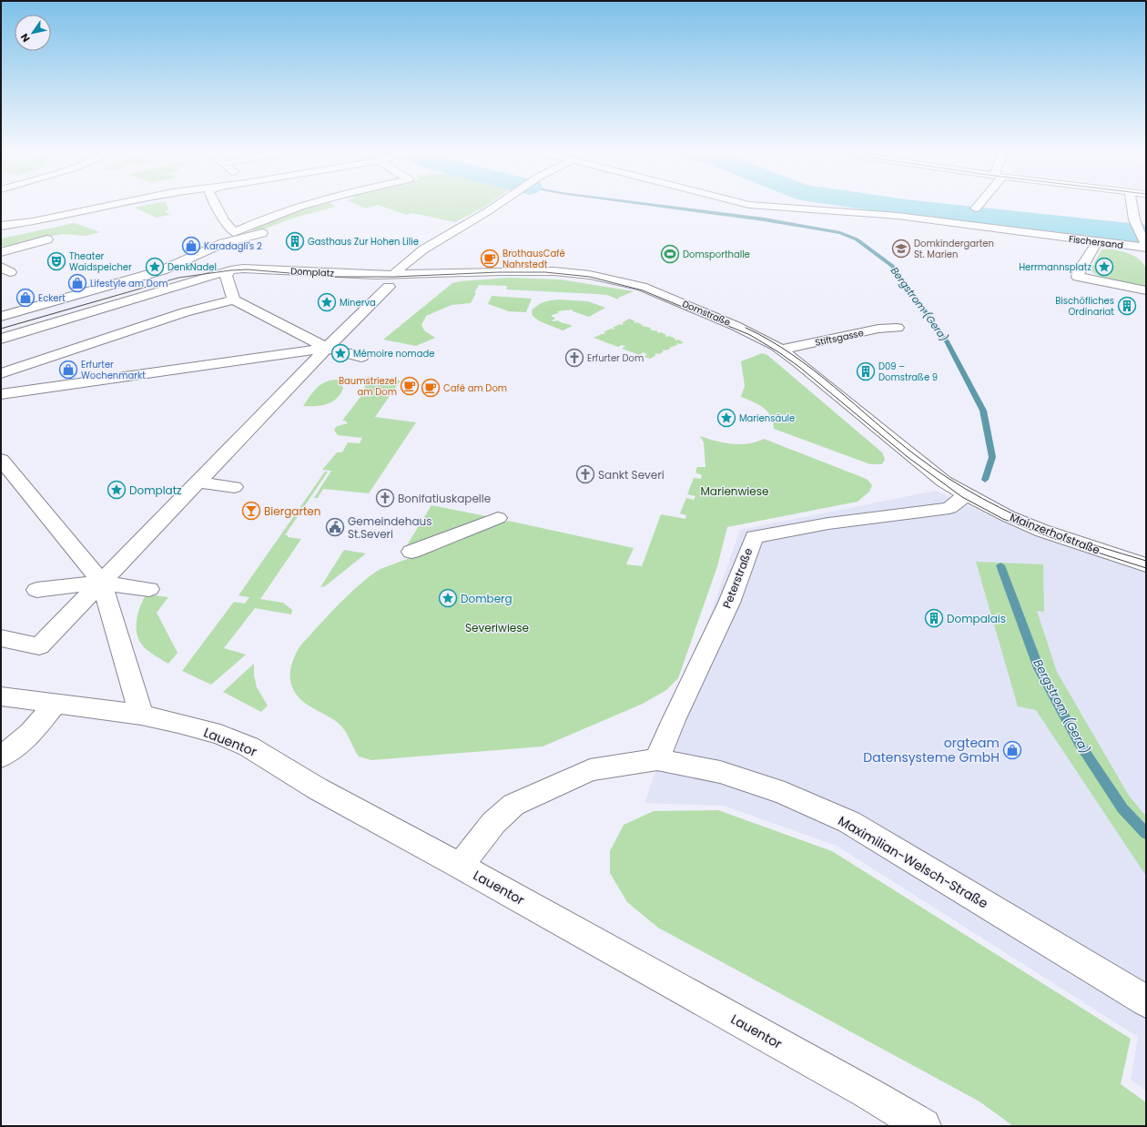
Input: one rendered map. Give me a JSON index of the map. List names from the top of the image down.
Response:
{
  "streets": {
    "street": [
      "Fischersand",
      "Domplatz",
      "Domstraße",
      "Stiftsgasse",
      "Mainzerhofstraße",
      "Peterstraße",
      "Lauentor",
      "Maximilian-Welsch-Straße"
    ]
  },
  "crossings": [
    ["Domplatz", "Domstraße"],
    ["Domstraße", "Stiftsgasse"],
    ["Domstraße", "Mainzerhofstraße"],
    ["Domstraße", "Peterstraße"],
    ["Mainzerhofstraße", "Peterstraße"],
    ["Peterstraße", "Maximilian-Welsch-Straße"],
    ["Lauentor", "Maximilian-Welsch-Straße"]
  ],
  "water": ["Bergstrom (Gera)"],
  "parks": ["Marienwiese", "Severiwiese"],
  "places": {
    "building": [
      "Gasthaus Zur Hohen Lilie",
      "Bischöfliches Ordinariat",
      "D09 – Domstraße 9",
      "Dompalais"
    ],
    "shop": [
      "Karadagli's 2",
      "Lifestyle am Dom",
      "Eckert",
      "Erfurter Wochenmarkt",
      "orgteam Datensysteme GmbH"
    ],
    "school or university": ["Domkindergarten St. Marien"],
    "sports": ["Domsporthalle"],
    "cafe": ["BrothausCafé Nahrstedt", "Baumstriezel am Dom", "Café am Dom"],
    "theatre": ["Theater Waidspeicher"],
    "place": [
      "DenkNadel",
      "Herrmannsplatz",
      "Minerva",
      "Mémoire nomade",
      "Mariensäule",
      "Domplatz",
      "Domberg"
    ],
    "church": ["Erfurter Dom", "Sankt Severi", "Bonifatiuskapelle"],
    "bar": ["Biergarten"],
    "public building": ["Gemeindehaus St.Severi"]
  },
  "north": "bottom left"
}
